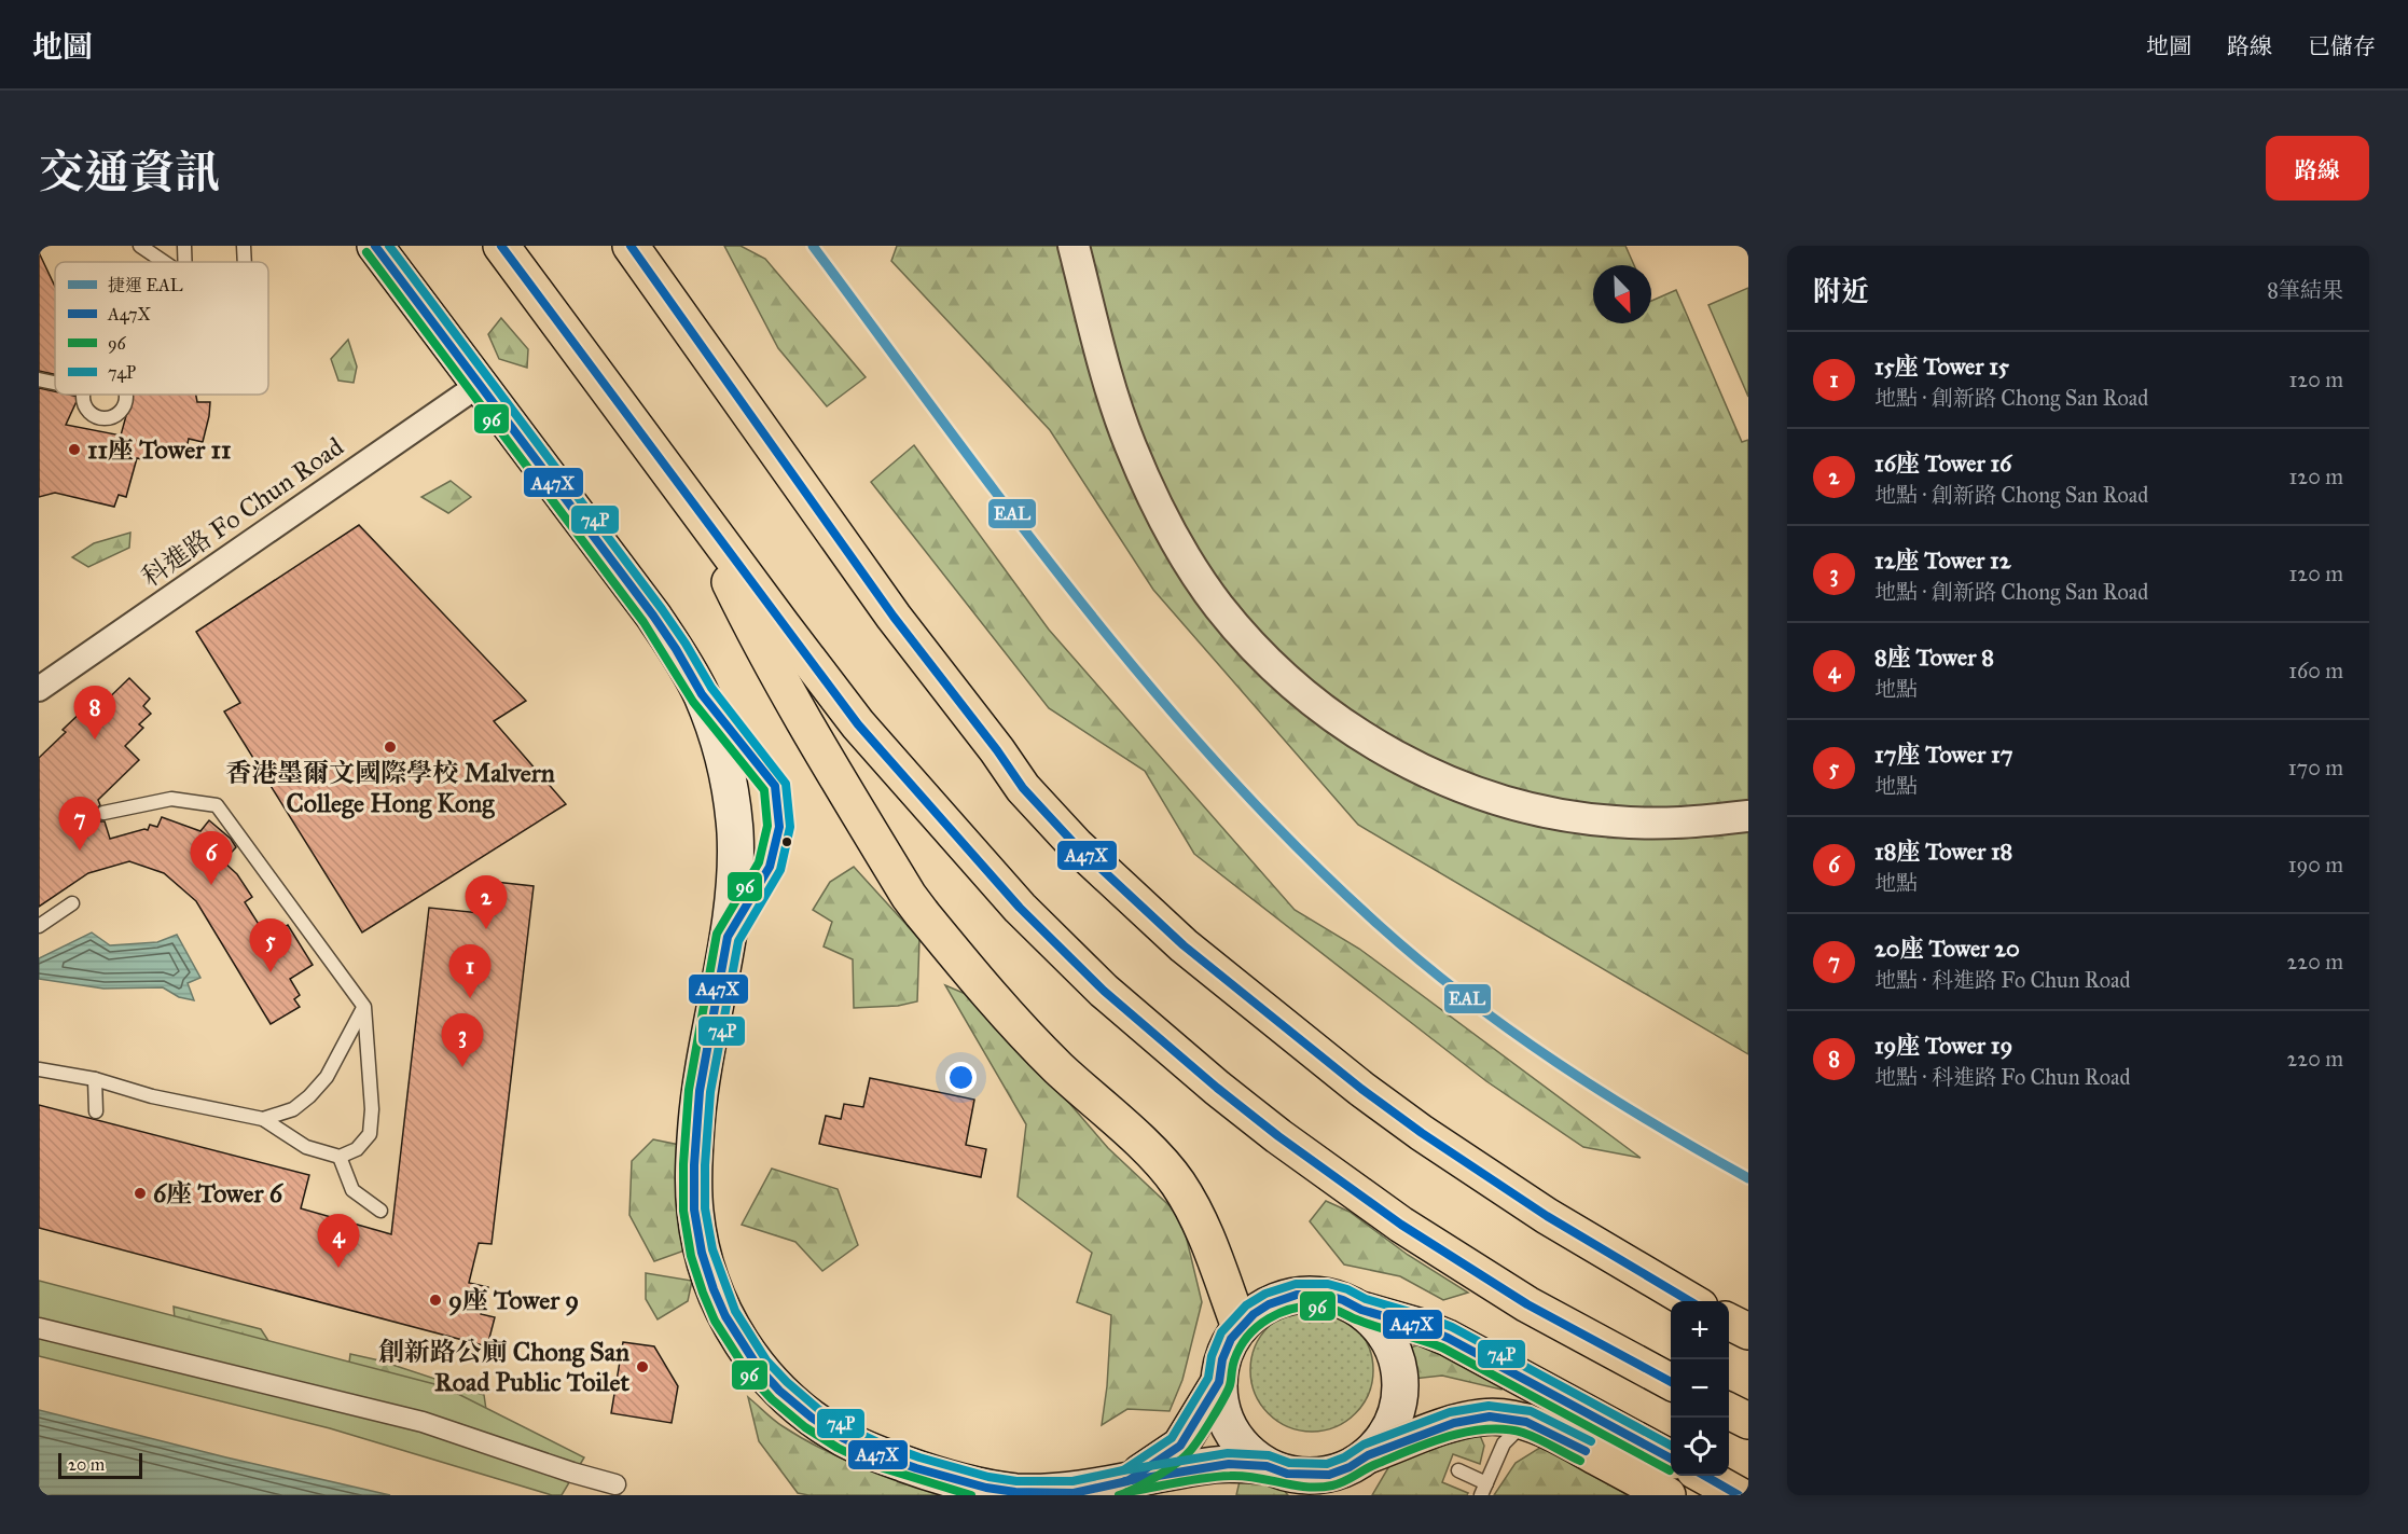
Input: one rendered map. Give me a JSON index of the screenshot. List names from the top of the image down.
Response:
{
  "streets": {
    "street": ["科進路 Fo Chun Road"]
  },
  "places": [
    "11座 Tower 11",
    "香港墨爾文國際學校 Malvern College Hong Kong",
    "6座 Tower 6",
    "9座 Tower 9",
    "創新路公廁 Chong San Road Public Toilet"
  ],
  "lines": [
    "metro line EAL",
    "transit line A47X",
    "transit line 74P",
    "transit line 96"
  ],
  "legend": [
    "捷運 EAL",
    "A47X",
    "96",
    "74P"
  ],
  "scale_bar": "20 m",
  "north": "bottom right",
  "page": {
    "header": "地圖",
    "nav": ["地圖", "路線", "已儲存"],
    "title": "交通資訊",
    "buttons": "路線",
    "heading": ["附近", "8筆結果"],
    "list": [
      {
        "mark": "1",
        "name": "15座 Tower 15",
        "note": "地點 · 創新路 Chong San Road",
        "value": "120 m"
      },
      {
        "mark": "2",
        "name": "16座 Tower 16",
        "note": "地點 · 創新路 Chong San Road",
        "value": "120 m"
      },
      {
        "mark": "3",
        "name": "12座 Tower 12",
        "note": "地點 · 創新路 Chong San Road",
        "value": "120 m"
      },
      {
        "mark": "4",
        "name": "8座 Tower 8",
        "note": "地點",
        "value": "160 m"
      },
      {
        "mark": "5",
        "name": "17座 Tower 17",
        "note": "地點",
        "value": "170 m"
      },
      {
        "mark": "6",
        "name": "18座 Tower 18",
        "note": "地點",
        "value": "190 m"
      },
      {
        "mark": "7",
        "name": "20座 Tower 20",
        "note": "地點 · 科進路 Fo Chun Road",
        "value": "220 m"
      },
      {
        "mark": "8",
        "name": "19座 Tower 19",
        "note": "地點 · 科進路 Fo Chun Road",
        "value": "220 m"
      }
    ],
    "pins": [
      "8",
      "7",
      "6",
      "2",
      "5",
      "1",
      "3",
      "4"
    ],
    "map_buttons": ["+", "−"],
    "scale": "20 m"
  }
}
